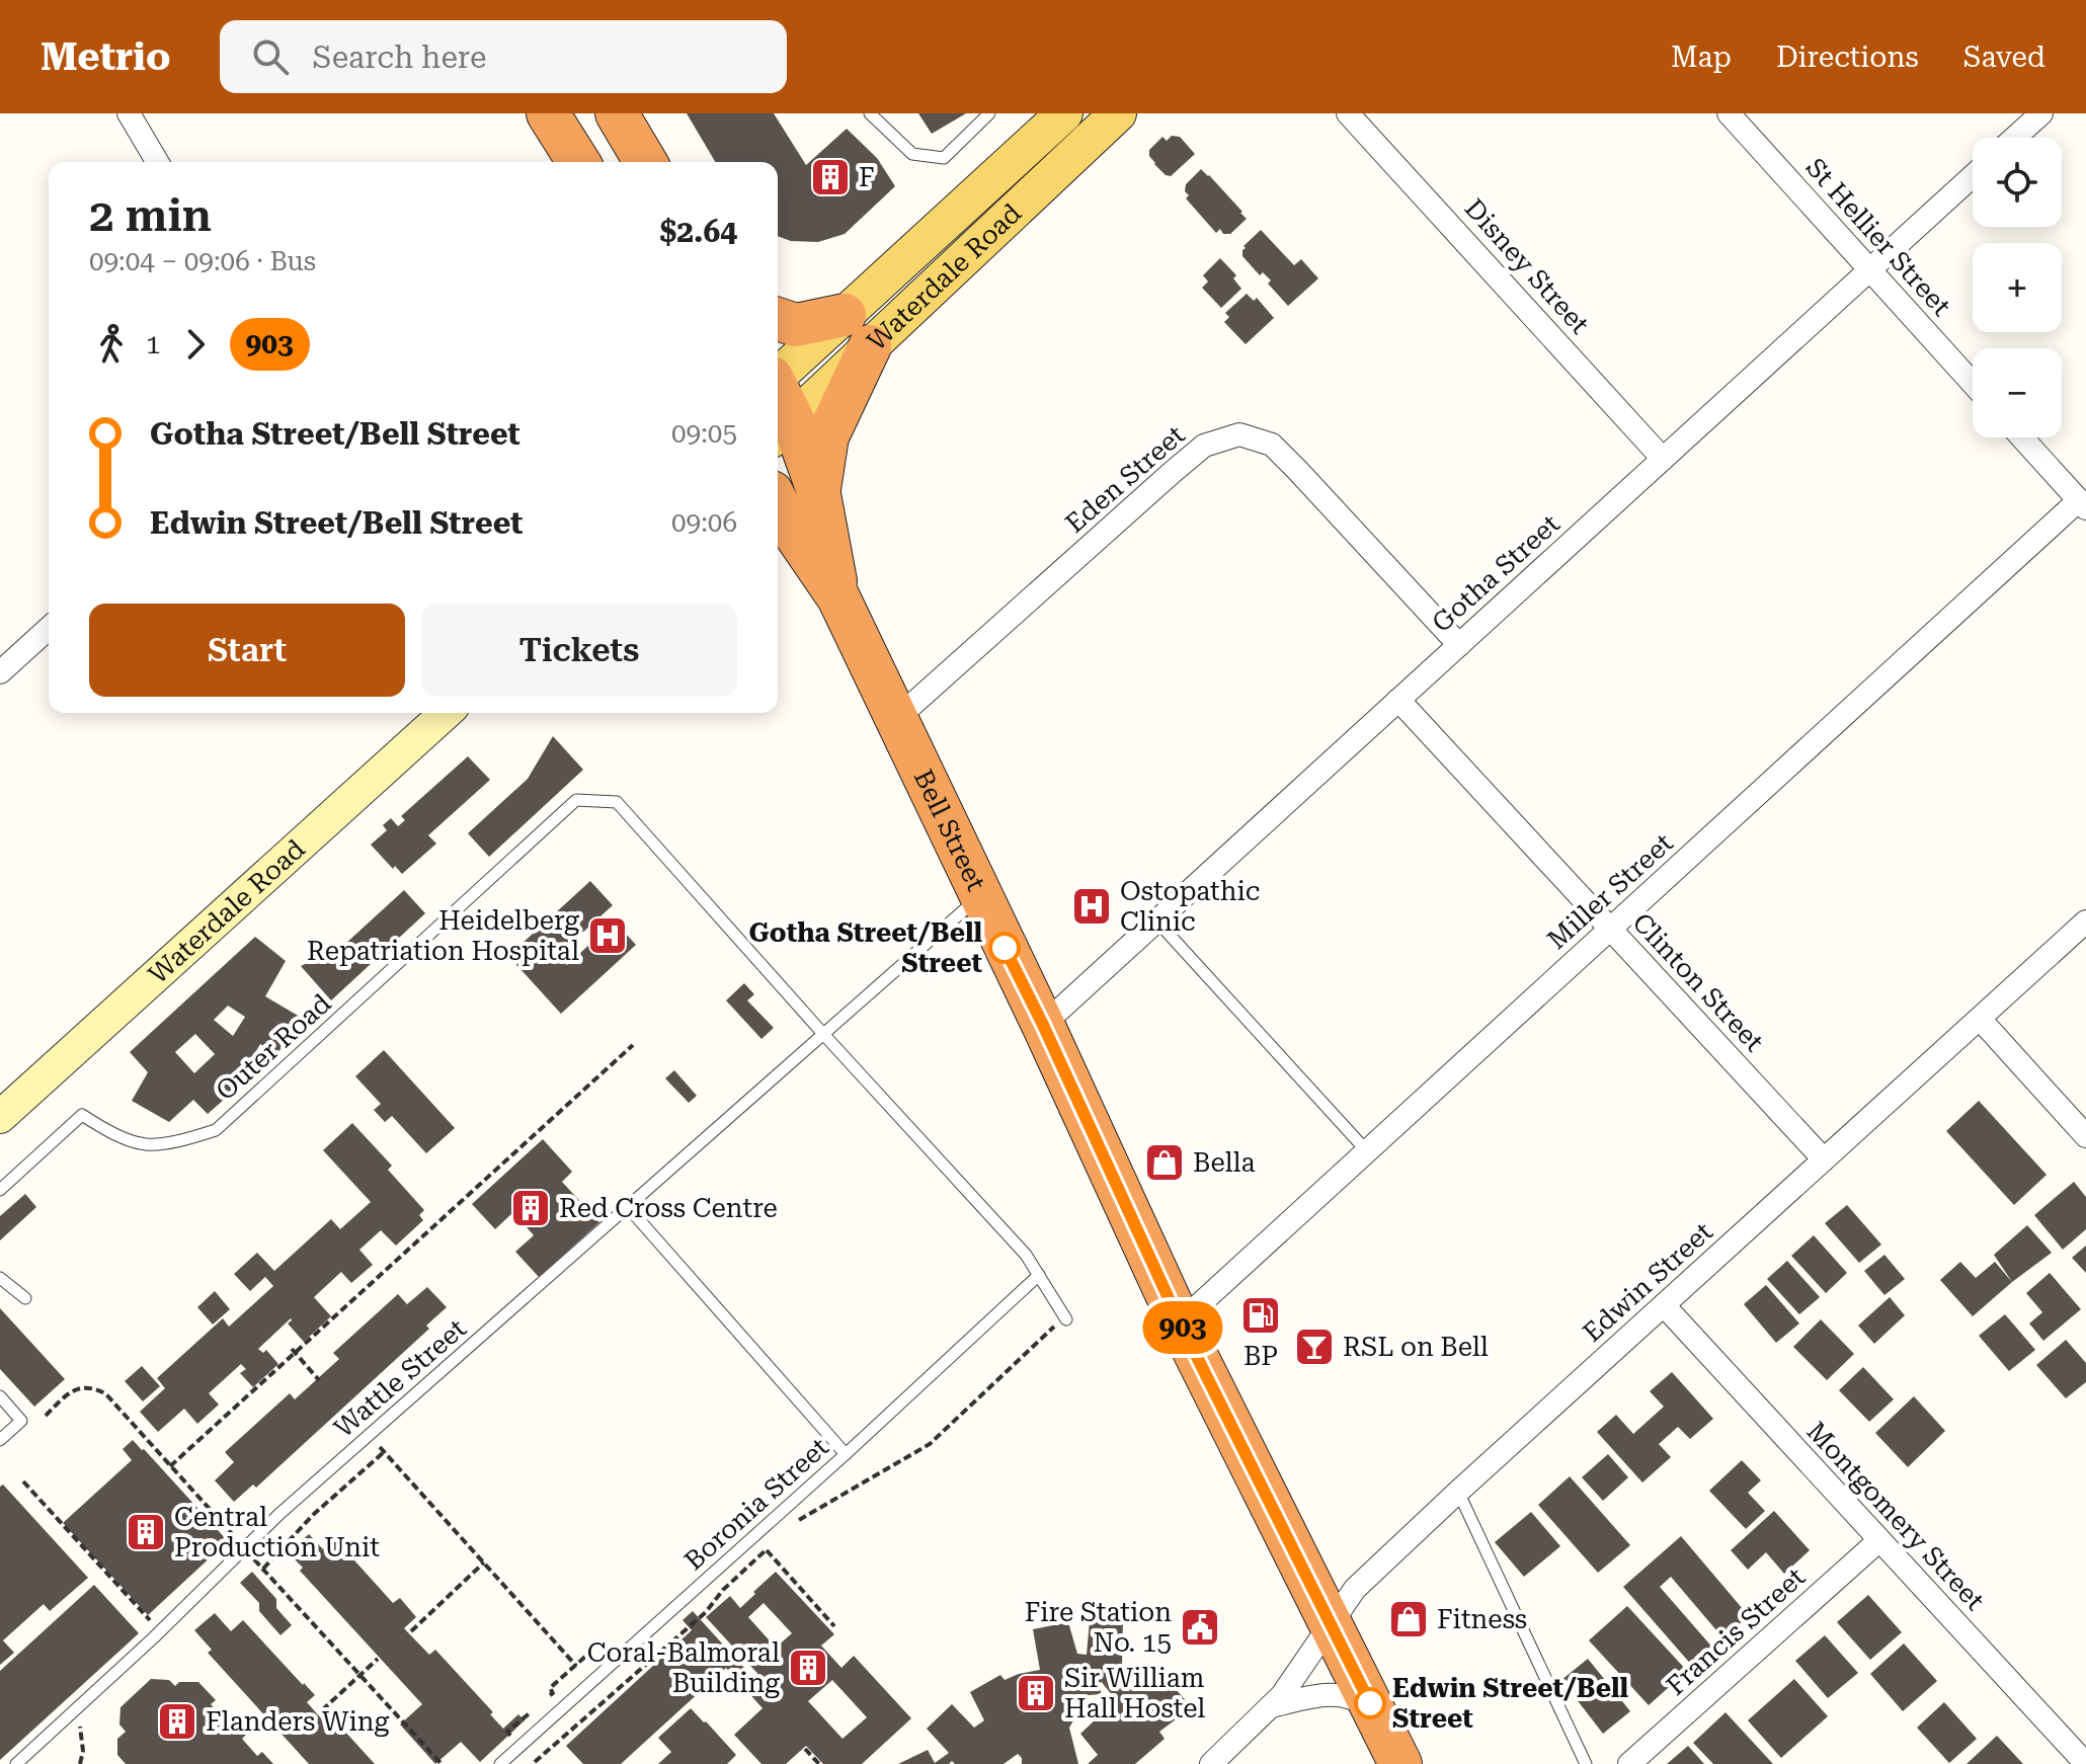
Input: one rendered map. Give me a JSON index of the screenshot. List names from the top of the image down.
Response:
{
  "streets": {
    "highway": ["Bell Street"],
    "main road": ["Waterdale Road"],
    "street": [
      "St Hellier Street",
      "Disney Street",
      "Eden Street",
      "Gotha Street",
      "Miller Street",
      "Clinton Street",
      "Edwin Street",
      "Montgomery Street",
      "Francis Street"
    ],
    "lane": ["Outer Road", "Wattle Street", "Boronia Street"]
  },
  "crossings": [
    ["St Hellier Street", "Gotha Street"],
    ["Disney Street", "Gotha Street"],
    ["Waterdale Road", "Bell Street"],
    ["Eden Street", "Gotha Street"],
    ["Eden Street", "Bell Street"],
    ["Gotha Street", "Bell Street"],
    ["Gotha Street", "Clinton Street"],
    ["Bell Street", "Miller Street"],
    ["Bell Street", "Edwin Street"],
    ["Bell Street", "Wattle Street"],
    ["Miller Street", "Clinton Street"],
    ["Clinton Street", "Edwin Street"],
    ["Outer Road", "Wattle Street"],
    ["Edwin Street", "Montgomery Street"],
    ["Montgomery Street", "Francis Street"]
  ],
  "places": {
    "building": [
      "F",
      "Red Cross Centre",
      "Central Production Unit",
      "Coral-Balmoral Building",
      "Sir William Hall Hostel",
      "Flanders Wing"
    ],
    "hospital": ["Ostopathic Clinic", "Heidelberg Repatriation Hospital"],
    "other": ["Gotha Street/Bell Street", "Edwin Street/Bell Street"],
    "shop": ["Bella", "Fitness"],
    "fuel station": ["BP"],
    "bar": ["RSL on Bell"],
    "public building": ["Fire Station No. 15"]
  },
  "lines": ["bus line 903"],
  "page": {
    "header": "Metrio",
    "search": "Search here",
    "nav": ["Map", "Directions", "Saved"],
    "on_map": "903",
    "map_buttons": ["+", "−"],
    "heading": ["2 min", "09:04 – 09:06 · Bus", "$2.64"],
    "legs": ["1", "903"],
    "list": [
      {
        "name": "Gotha Street/Bell Street",
        "value": "09:05"
      },
      {
        "name": "Edwin Street/Bell Street",
        "value": "09:06"
      }
    ],
    "buttons": ["Start", "Tickets"]
  }
}
